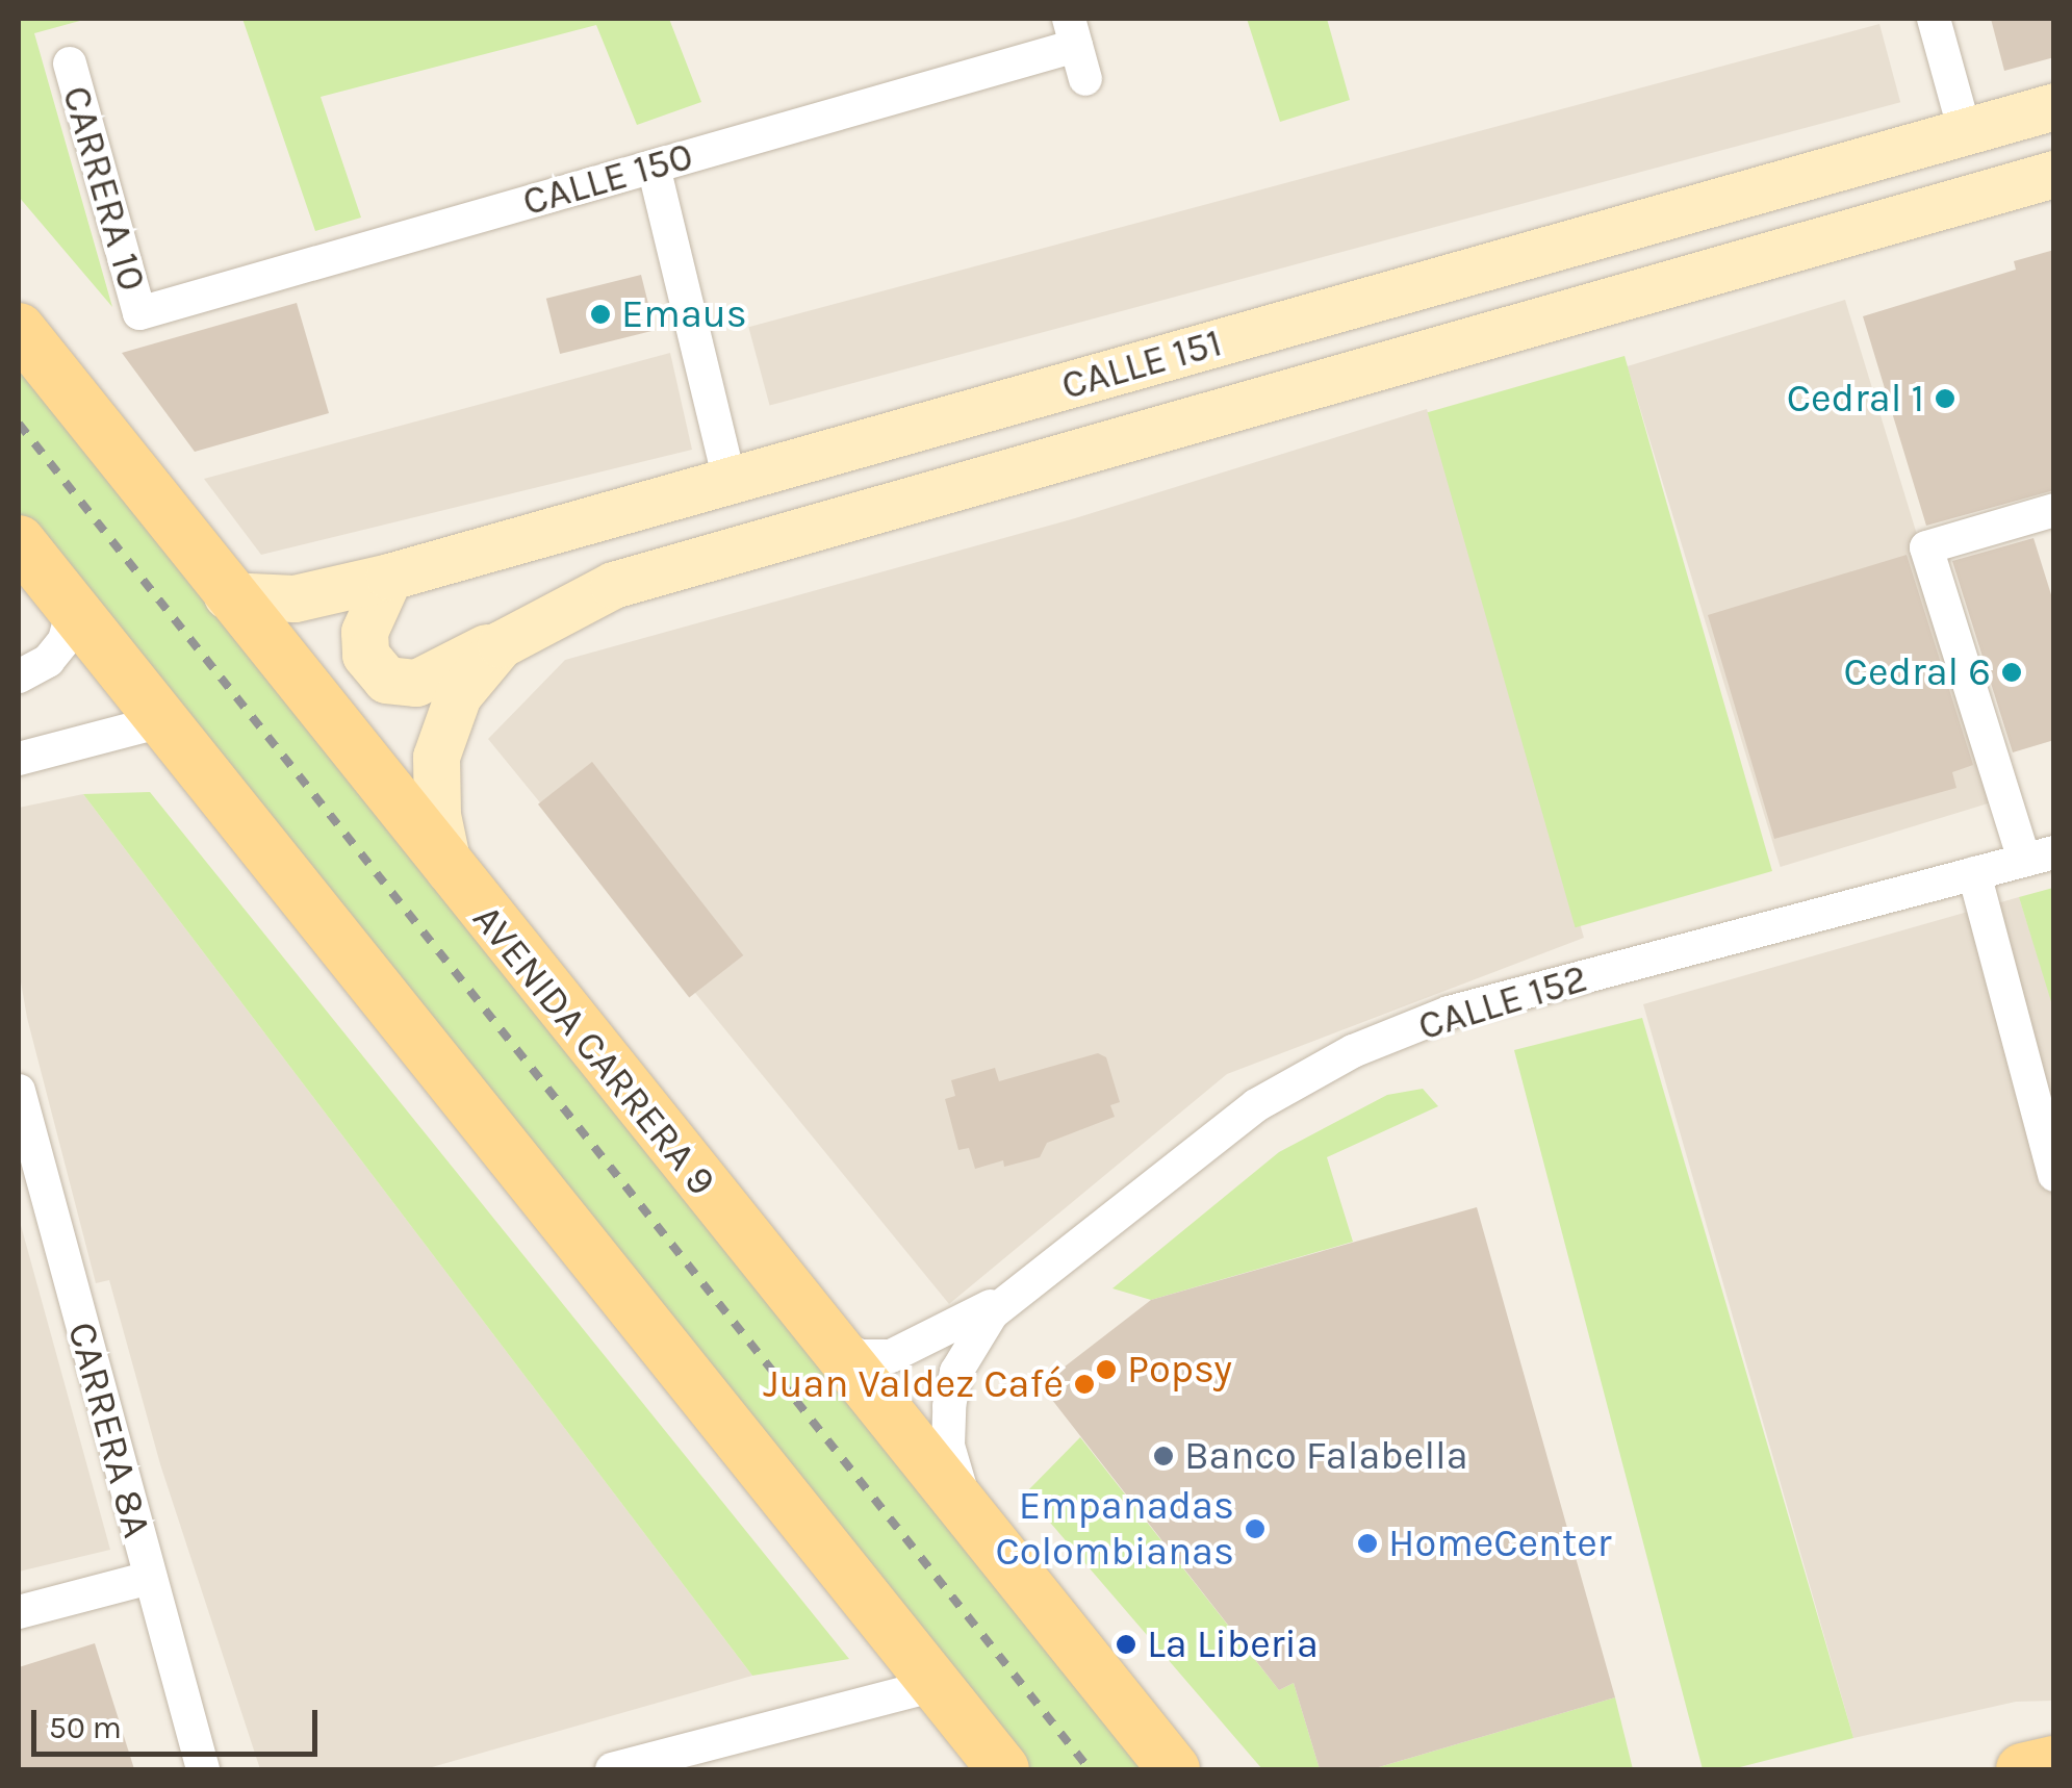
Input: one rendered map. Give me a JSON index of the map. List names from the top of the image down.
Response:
{
  "streets": {
    "main road": ["AVENIDA CARRERA 9"],
    "street": [
      "CALLE 150",
      "CARRERA 10",
      "CALLE 151",
      "CALLE 152",
      "CARRERA 8A"
    ]
  },
  "crossings": [
    ["CALLE 150", "CARRERA 10"],
    ["CALLE 151", "AVENIDA CARRERA 9"],
    ["CALLE 152", "AVENIDA CARRERA 9"]
  ],
  "places": [
    "Emaus",
    "Cedral 1",
    "Cedral 6",
    "Popsy",
    "Juan Valdez Café",
    "Banco Falabella",
    "Empanadas Colombianas",
    "HomeCenter",
    "La Liberia"
  ],
  "scale_bar": "50 m"
}
